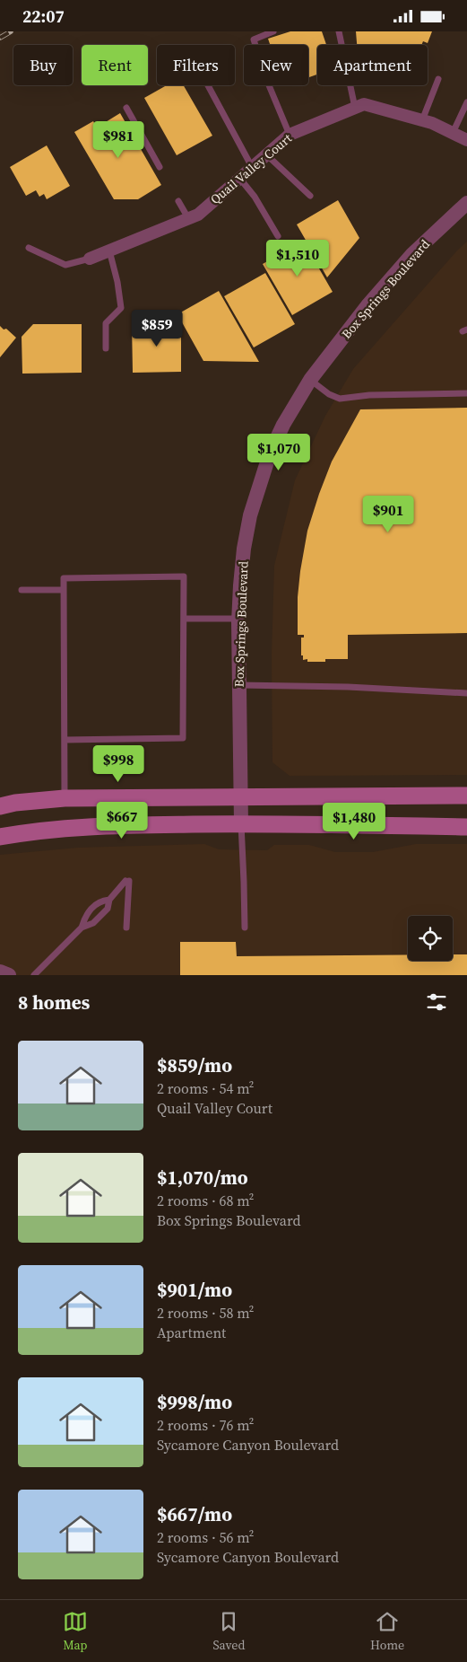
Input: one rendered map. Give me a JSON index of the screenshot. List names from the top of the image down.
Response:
{
  "streets": {
    "street": ["Quail Valley Court", "Box Springs Boulevard"]
  },
  "page": {
    "status": "22:07",
    "chip": [
      "Buy",
      "Rent",
      "Filters",
      "New",
      "Apartment"
    ],
    "price": [
      "$981",
      "$1,510",
      "$859",
      "$1,070",
      "$901",
      "$998",
      "$667",
      "$1,480"
    ],
    "heading": "8 homes",
    "list": [
      {
        "name": "$859/mo",
        "note": "2 rooms · 54 m² · Quail Valley Court"
      },
      {
        "name": "$1,070/mo",
        "note": "2 rooms · 68 m² · Box Springs Boulevard"
      },
      {
        "name": "$901/mo",
        "note": "2 rooms · 58 m² · Apartment"
      },
      {
        "name": "$998/mo",
        "note": "2 rooms · 76 m² · Sycamore Canyon Boulevard"
      },
      {
        "name": "$667/mo",
        "note": "2 rooms · 56 m² · Sycamore Canyon Boulevard"
      }
    ],
    "tabs": ["Map", "Saved", "Home"]
  }
}
